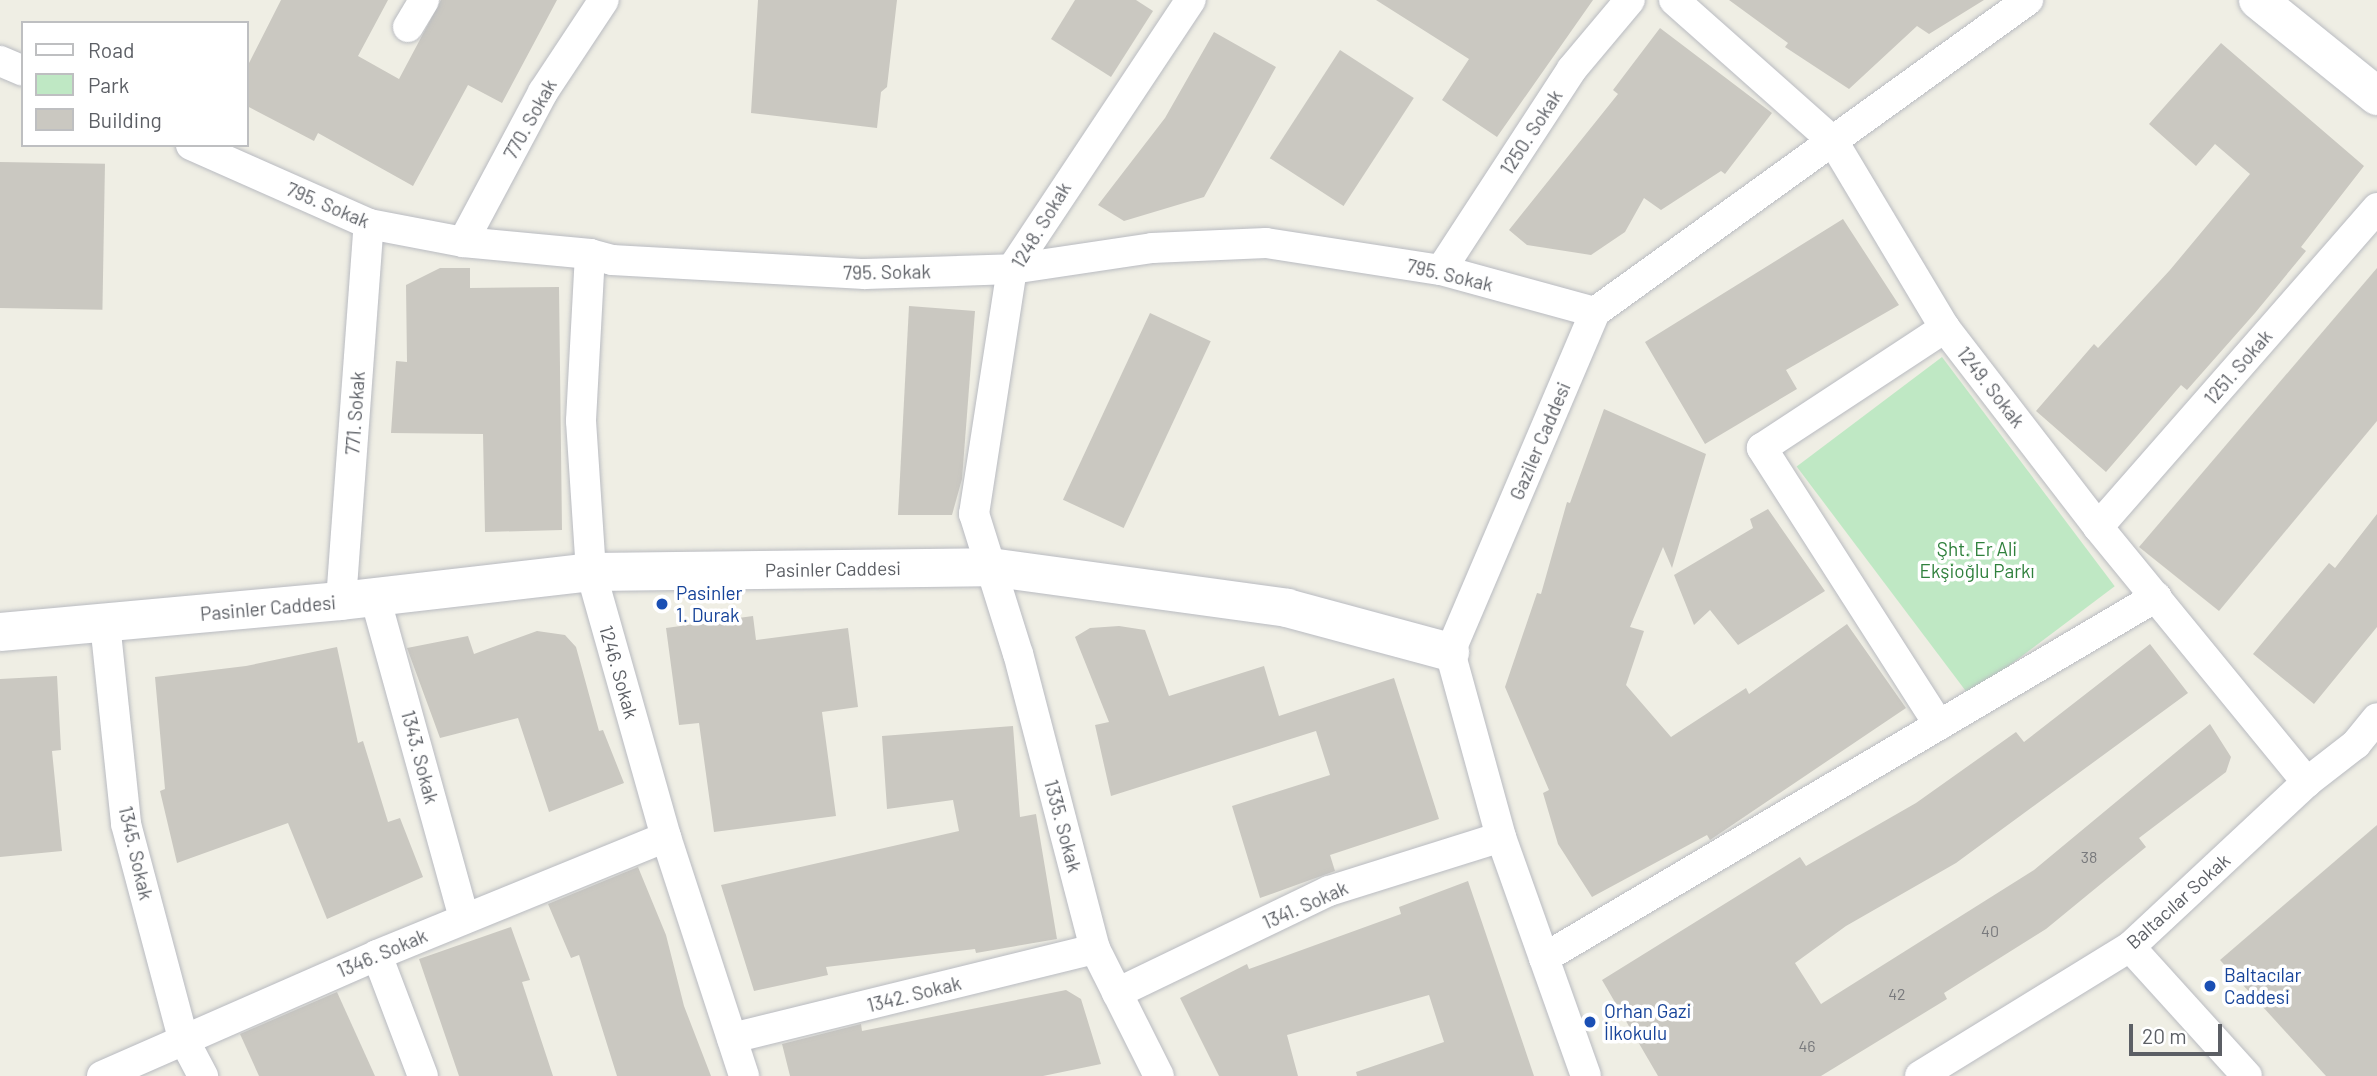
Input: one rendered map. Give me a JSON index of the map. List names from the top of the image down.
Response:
{
  "streets": {
    "street": [
      "770. Sokak",
      "1250. Sokak",
      "795. Sokak",
      "1248. Sokak",
      "1251. Sokak",
      "1249. Sokak",
      "771. Sokak",
      "Gaziler Caddesi",
      "Pasinler Caddesi",
      "1246. Sokak",
      "1343. Sokak",
      "1335. Sokak",
      "1345. Sokak",
      "Baltacılar Sokak",
      "1341. Sokak",
      "1346. Sokak",
      "1342. Sokak"
    ]
  },
  "crossings": [
    ["770. Sokak", "795. Sokak"],
    ["1250. Sokak", "795. Sokak"],
    ["795. Sokak", "1248. Sokak"],
    ["795. Sokak", "771. Sokak"],
    ["795. Sokak", "Gaziler Caddesi"],
    ["795. Sokak", "1246. Sokak"],
    ["1248. Sokak", "Pasinler Caddesi"],
    ["1248. Sokak", "1335. Sokak"],
    ["1251. Sokak", "1249. Sokak"],
    ["1249. Sokak", "Baltacılar Sokak"],
    ["771. Sokak", "Pasinler Caddesi"],
    ["771. Sokak", "1343. Sokak"],
    ["Gaziler Caddesi", "Pasinler Caddesi"],
    ["Pasinler Caddesi", "1246. Sokak"],
    ["Pasinler Caddesi", "1343. Sokak"],
    ["Pasinler Caddesi", "1335. Sokak"],
    ["Pasinler Caddesi", "1345. Sokak"],
    ["1246. Sokak", "1346. Sokak"],
    ["1246. Sokak", "1342. Sokak"],
    ["1343. Sokak", "1346. Sokak"],
    ["1335. Sokak", "1341. Sokak"],
    ["1335. Sokak", "1342. Sokak"],
    ["1345. Sokak", "1346. Sokak"]
  ],
  "parks": ["Şht. Er Ali Ekşioğlu Parkı"],
  "places": ["Pasinler 1. Durak", "Baltacılar Caddesi", "Orhan Gazi İlkokulu"],
  "house_numbers": [
    "38",
    "40",
    "42",
    "46"
  ],
  "legend": ["Road", "Park", "Building"],
  "scale_bar": "20 m"
}
